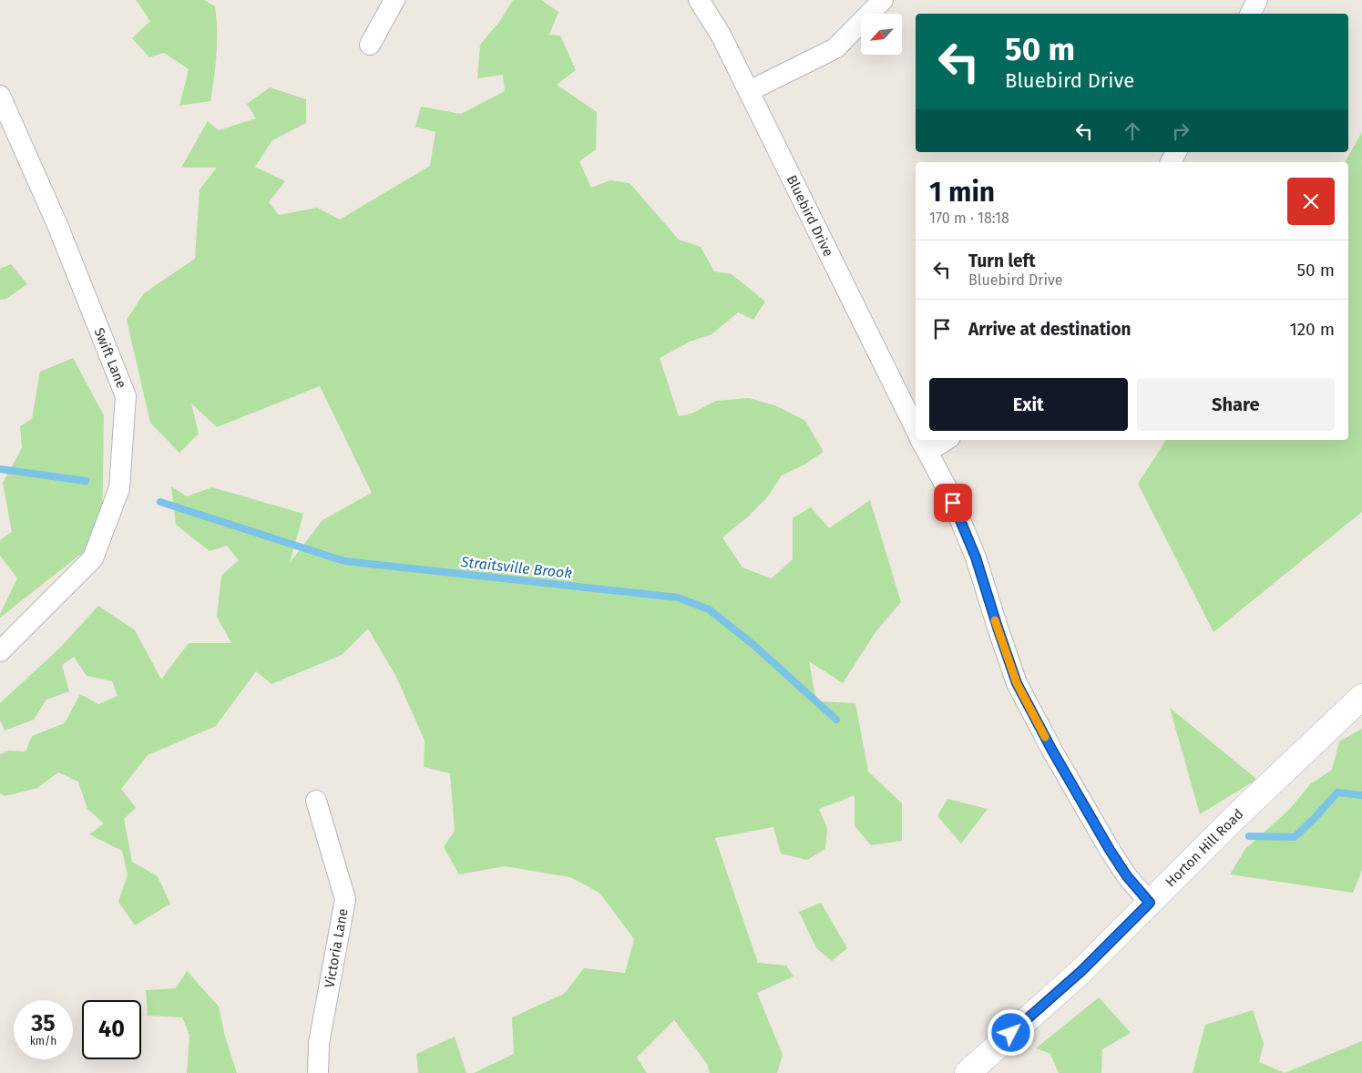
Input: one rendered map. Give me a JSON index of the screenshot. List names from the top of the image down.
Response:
{
  "streets": {
    "street": [
      "Bluebird Drive",
      "Swift Lane",
      "Horton Hill Road",
      "Victoria Lane"
    ]
  },
  "crossings": [
    ["Bluebird Drive", "Horton Hill Road"]
  ],
  "water": ["Straitsville Brook"],
  "north": "bottom left",
  "page": {
    "turn": ["50 m", "Bluebird Drive"],
    "heading": ["1 min", "170 m · 18:18"],
    "list": [
      {
        "name": "Turn left",
        "note": "Bluebird Drive",
        "value": "50 m"
      },
      {
        "name": "Arrive at destination",
        "value": "120 m"
      }
    ],
    "buttons": ["Exit", "Share"],
    "speed": "35 km/h",
    "limit": "40"
  }
}
